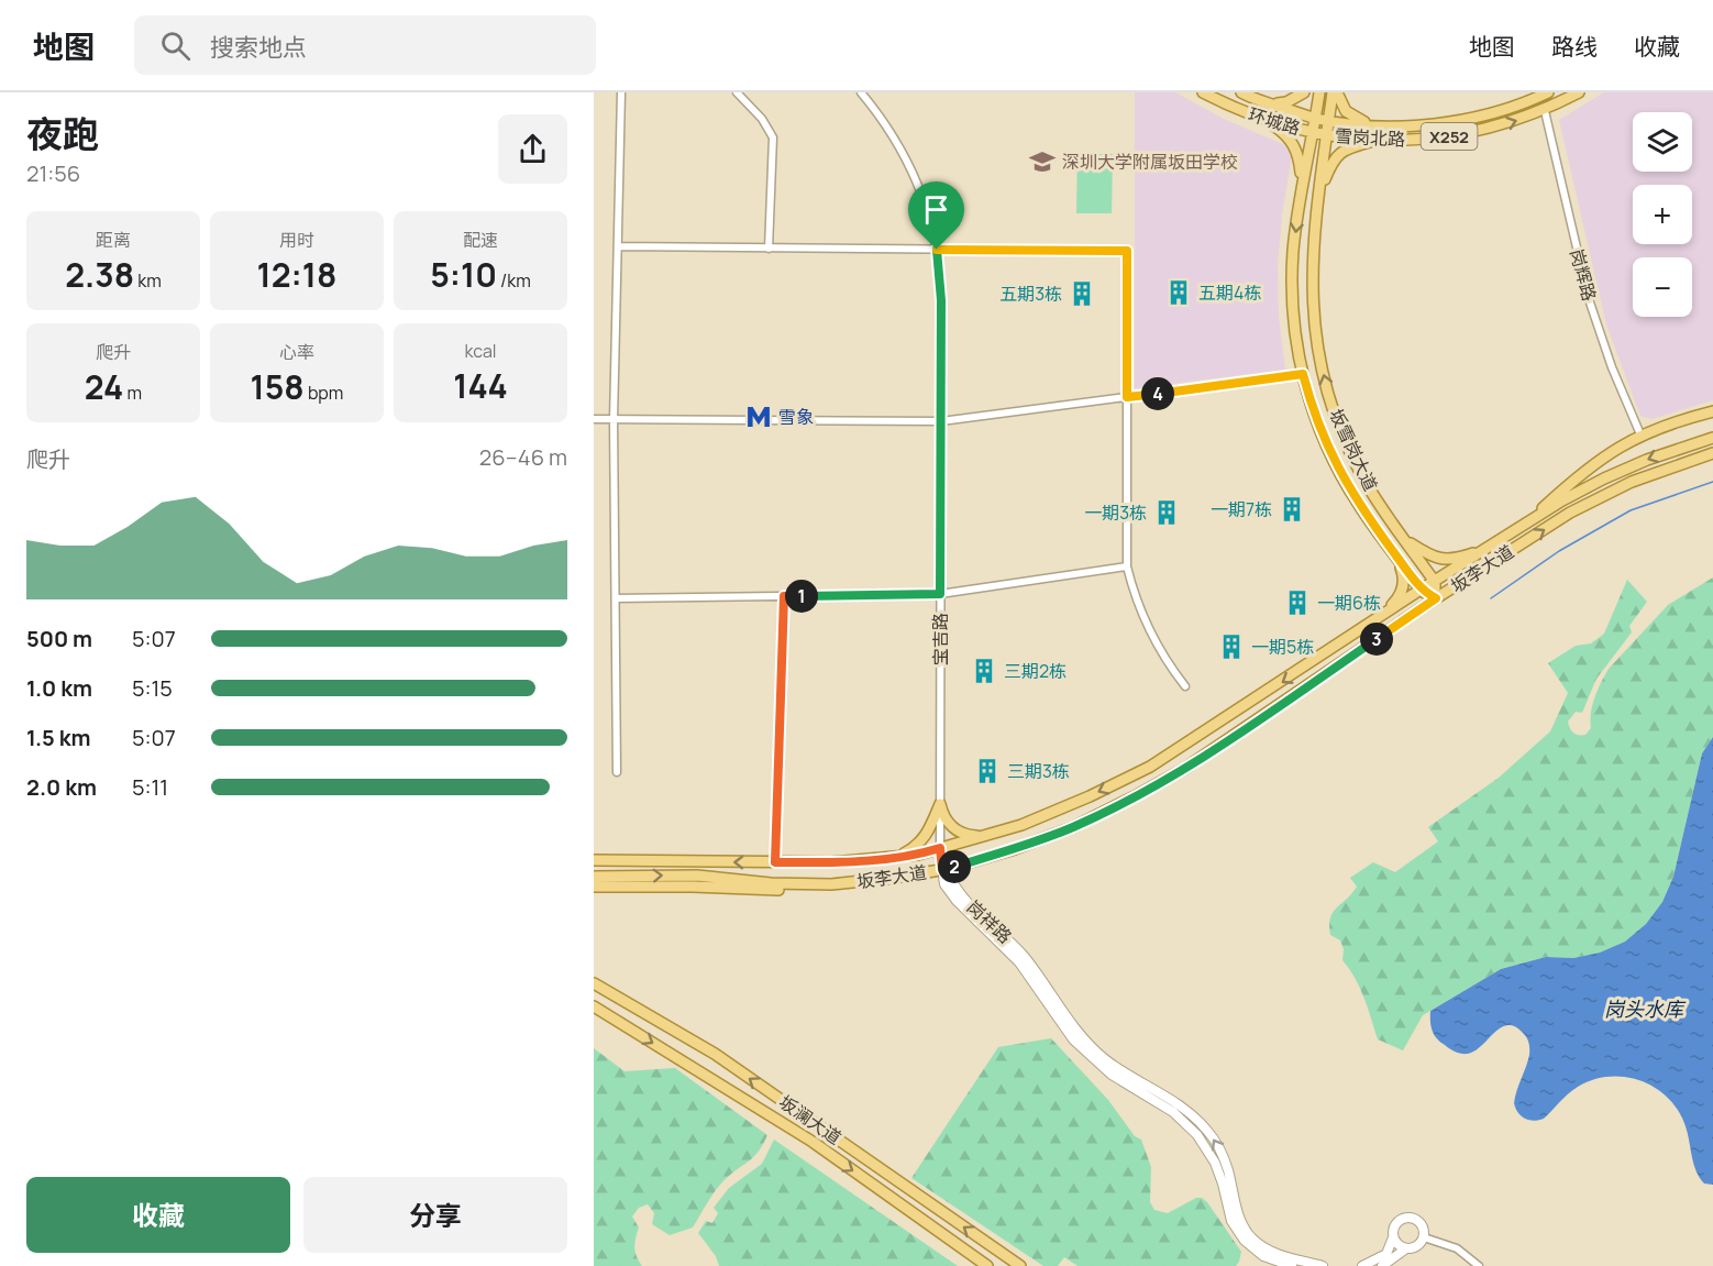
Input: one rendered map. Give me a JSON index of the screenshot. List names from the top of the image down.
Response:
{
  "streets": {
    "main road": [
      "环城路",
      "X252",
      "雪岗北路",
      "坂雪岗大道",
      "坂李大道",
      "坂澜大道"
    ],
    "street": ["岗辉路", "宝吉路", "岗祥路"]
  },
  "crossings": [
    ["环城路", "雪岗北路"],
    ["环城路", "坂雪岗大道"],
    ["雪岗北路", "岗辉路"],
    ["雪岗北路", "坂雪岗大道"],
    ["坂雪岗大道", "坂李大道"],
    ["坂李大道", "宝吉路"],
    ["坂李大道", "岗祥路"],
    ["宝吉路", "岗祥路"]
  ],
  "water": ["岗头水库"],
  "places": {
    "school or university": ["深圳大学附属坂田学校"],
    "building": [
      "五期4栋",
      "五期3栋",
      "一期7栋",
      "一期3栋",
      "一期6栋",
      "一期5栋",
      "三期2栋",
      "三期3栋"
    ],
    "metro station": ["雪象"]
  },
  "page": {
    "header": "地图",
    "search": "搜索地点",
    "nav": ["地图", "路线", "收藏"],
    "heading": ["夜跑", "21:56"],
    "map_buttons": ["+", "−"],
    "stats": [
      ["距离", "2.38 km"],
      ["用时", "12:18"],
      ["配速", "5:10 /km"],
      ["爬升", "24 m"],
      ["心率", "158 bpm"],
      ["kcal", "144"]
    ],
    "pins": [
      "4",
      "1",
      "3",
      "2"
    ],
    "chart": ["爬升", "26–46 m"],
    "list": [
      {
        "name": "500 m",
        "note": "5:07"
      },
      {
        "name": "1.0 km",
        "note": "5:15"
      },
      {
        "name": "1.5 km",
        "note": "5:07"
      },
      {
        "name": "2.0 km",
        "note": "5:11"
      }
    ],
    "buttons": ["收藏", "分享"]
  }
}
